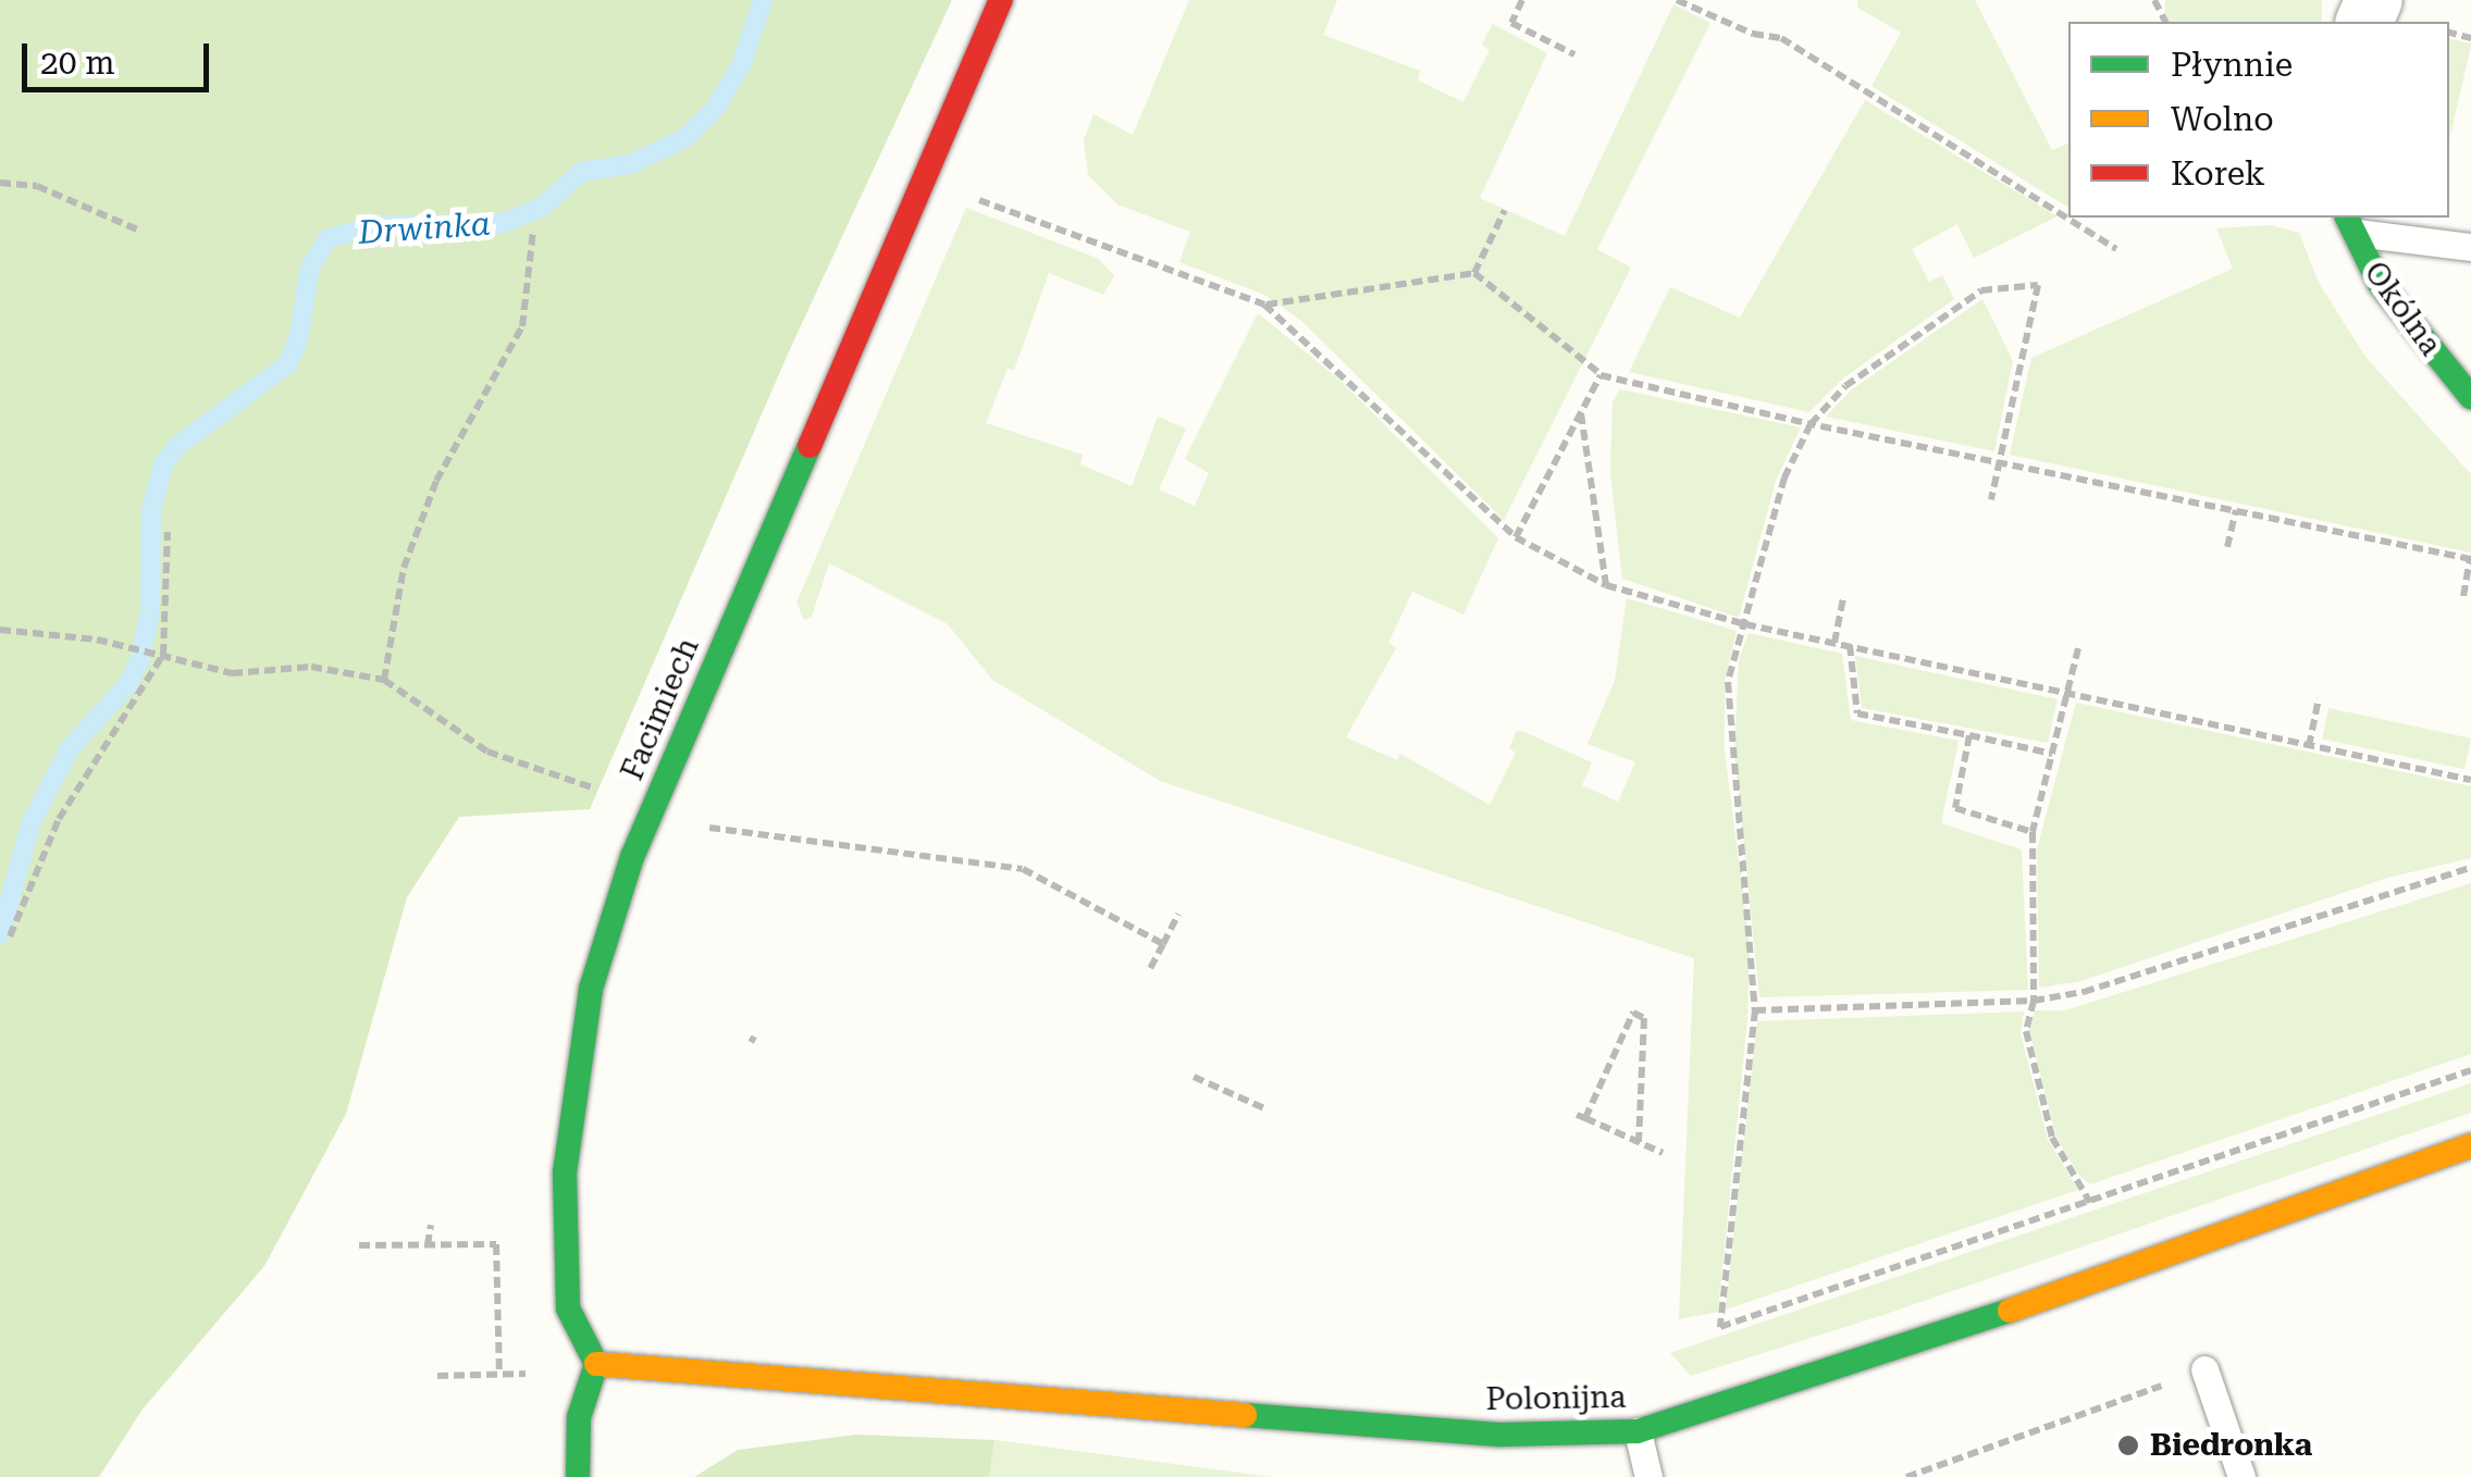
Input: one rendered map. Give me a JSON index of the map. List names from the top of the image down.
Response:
{
  "streets": {
    "street": ["Okólna", "Facimiech", "Polonijna"]
  },
  "crossings": [
    ["Facimiech", "Polonijna"]
  ],
  "water": ["Drwinka"],
  "places": ["Biedronka"],
  "legend": ["Płynnie", "Wolno", "Korek"],
  "scale_bar": "20 m"
}
